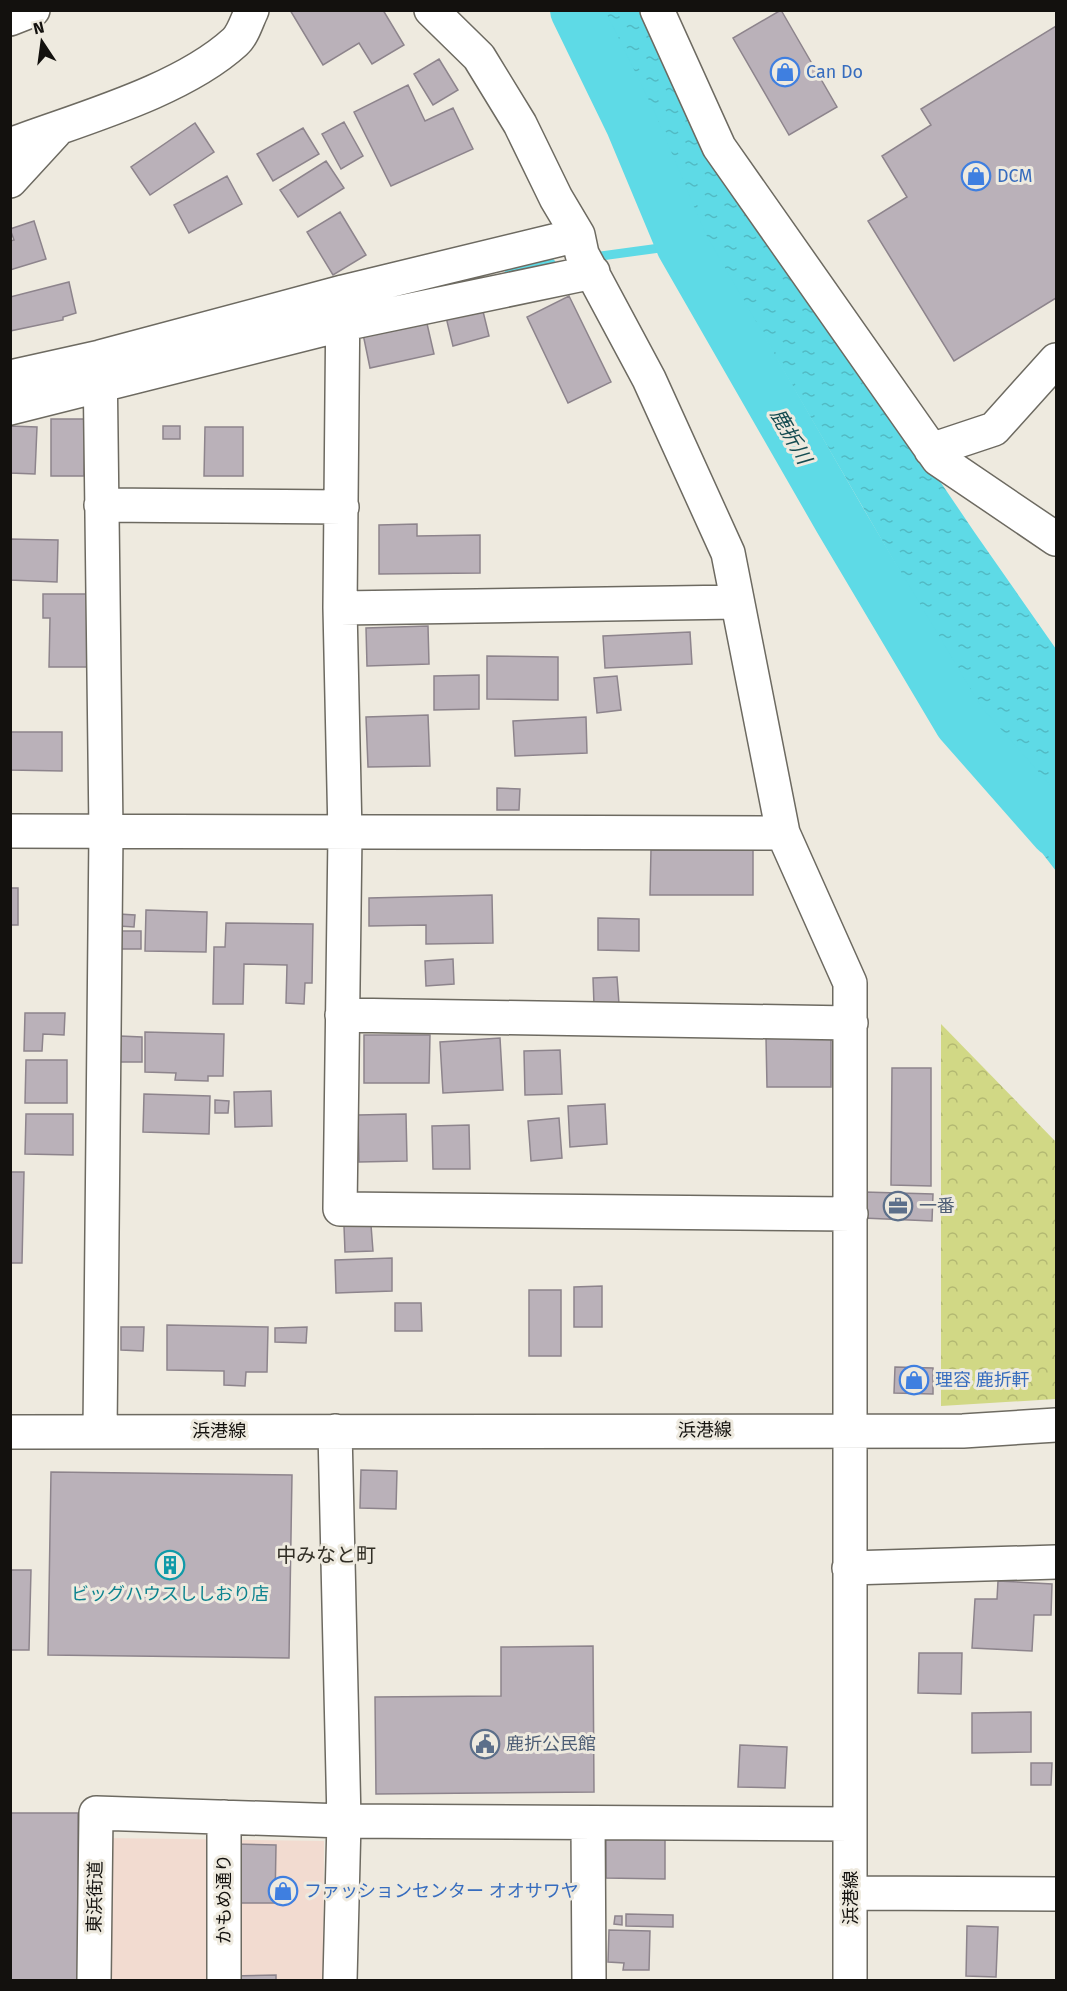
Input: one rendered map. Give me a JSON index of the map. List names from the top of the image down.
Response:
{
  "streets": {
    "main road": ["浜港線", "東浜街道", "かもめ通り"]
  },
  "crossings": [
    ["東浜街道", "かもめ通り"]
  ],
  "districts": ["中みなと町"],
  "water": ["鹿折川"],
  "places": {
    "shop": [
      "Can Do",
      "DCM",
      "理容 鹿折軒",
      "ファッションセンター オオサワヤ"
    ],
    "office": ["一番"],
    "building": ["ビッグハウスししおり店"],
    "public building": ["鹿折公民館"]
  },
  "north": "top"
}
